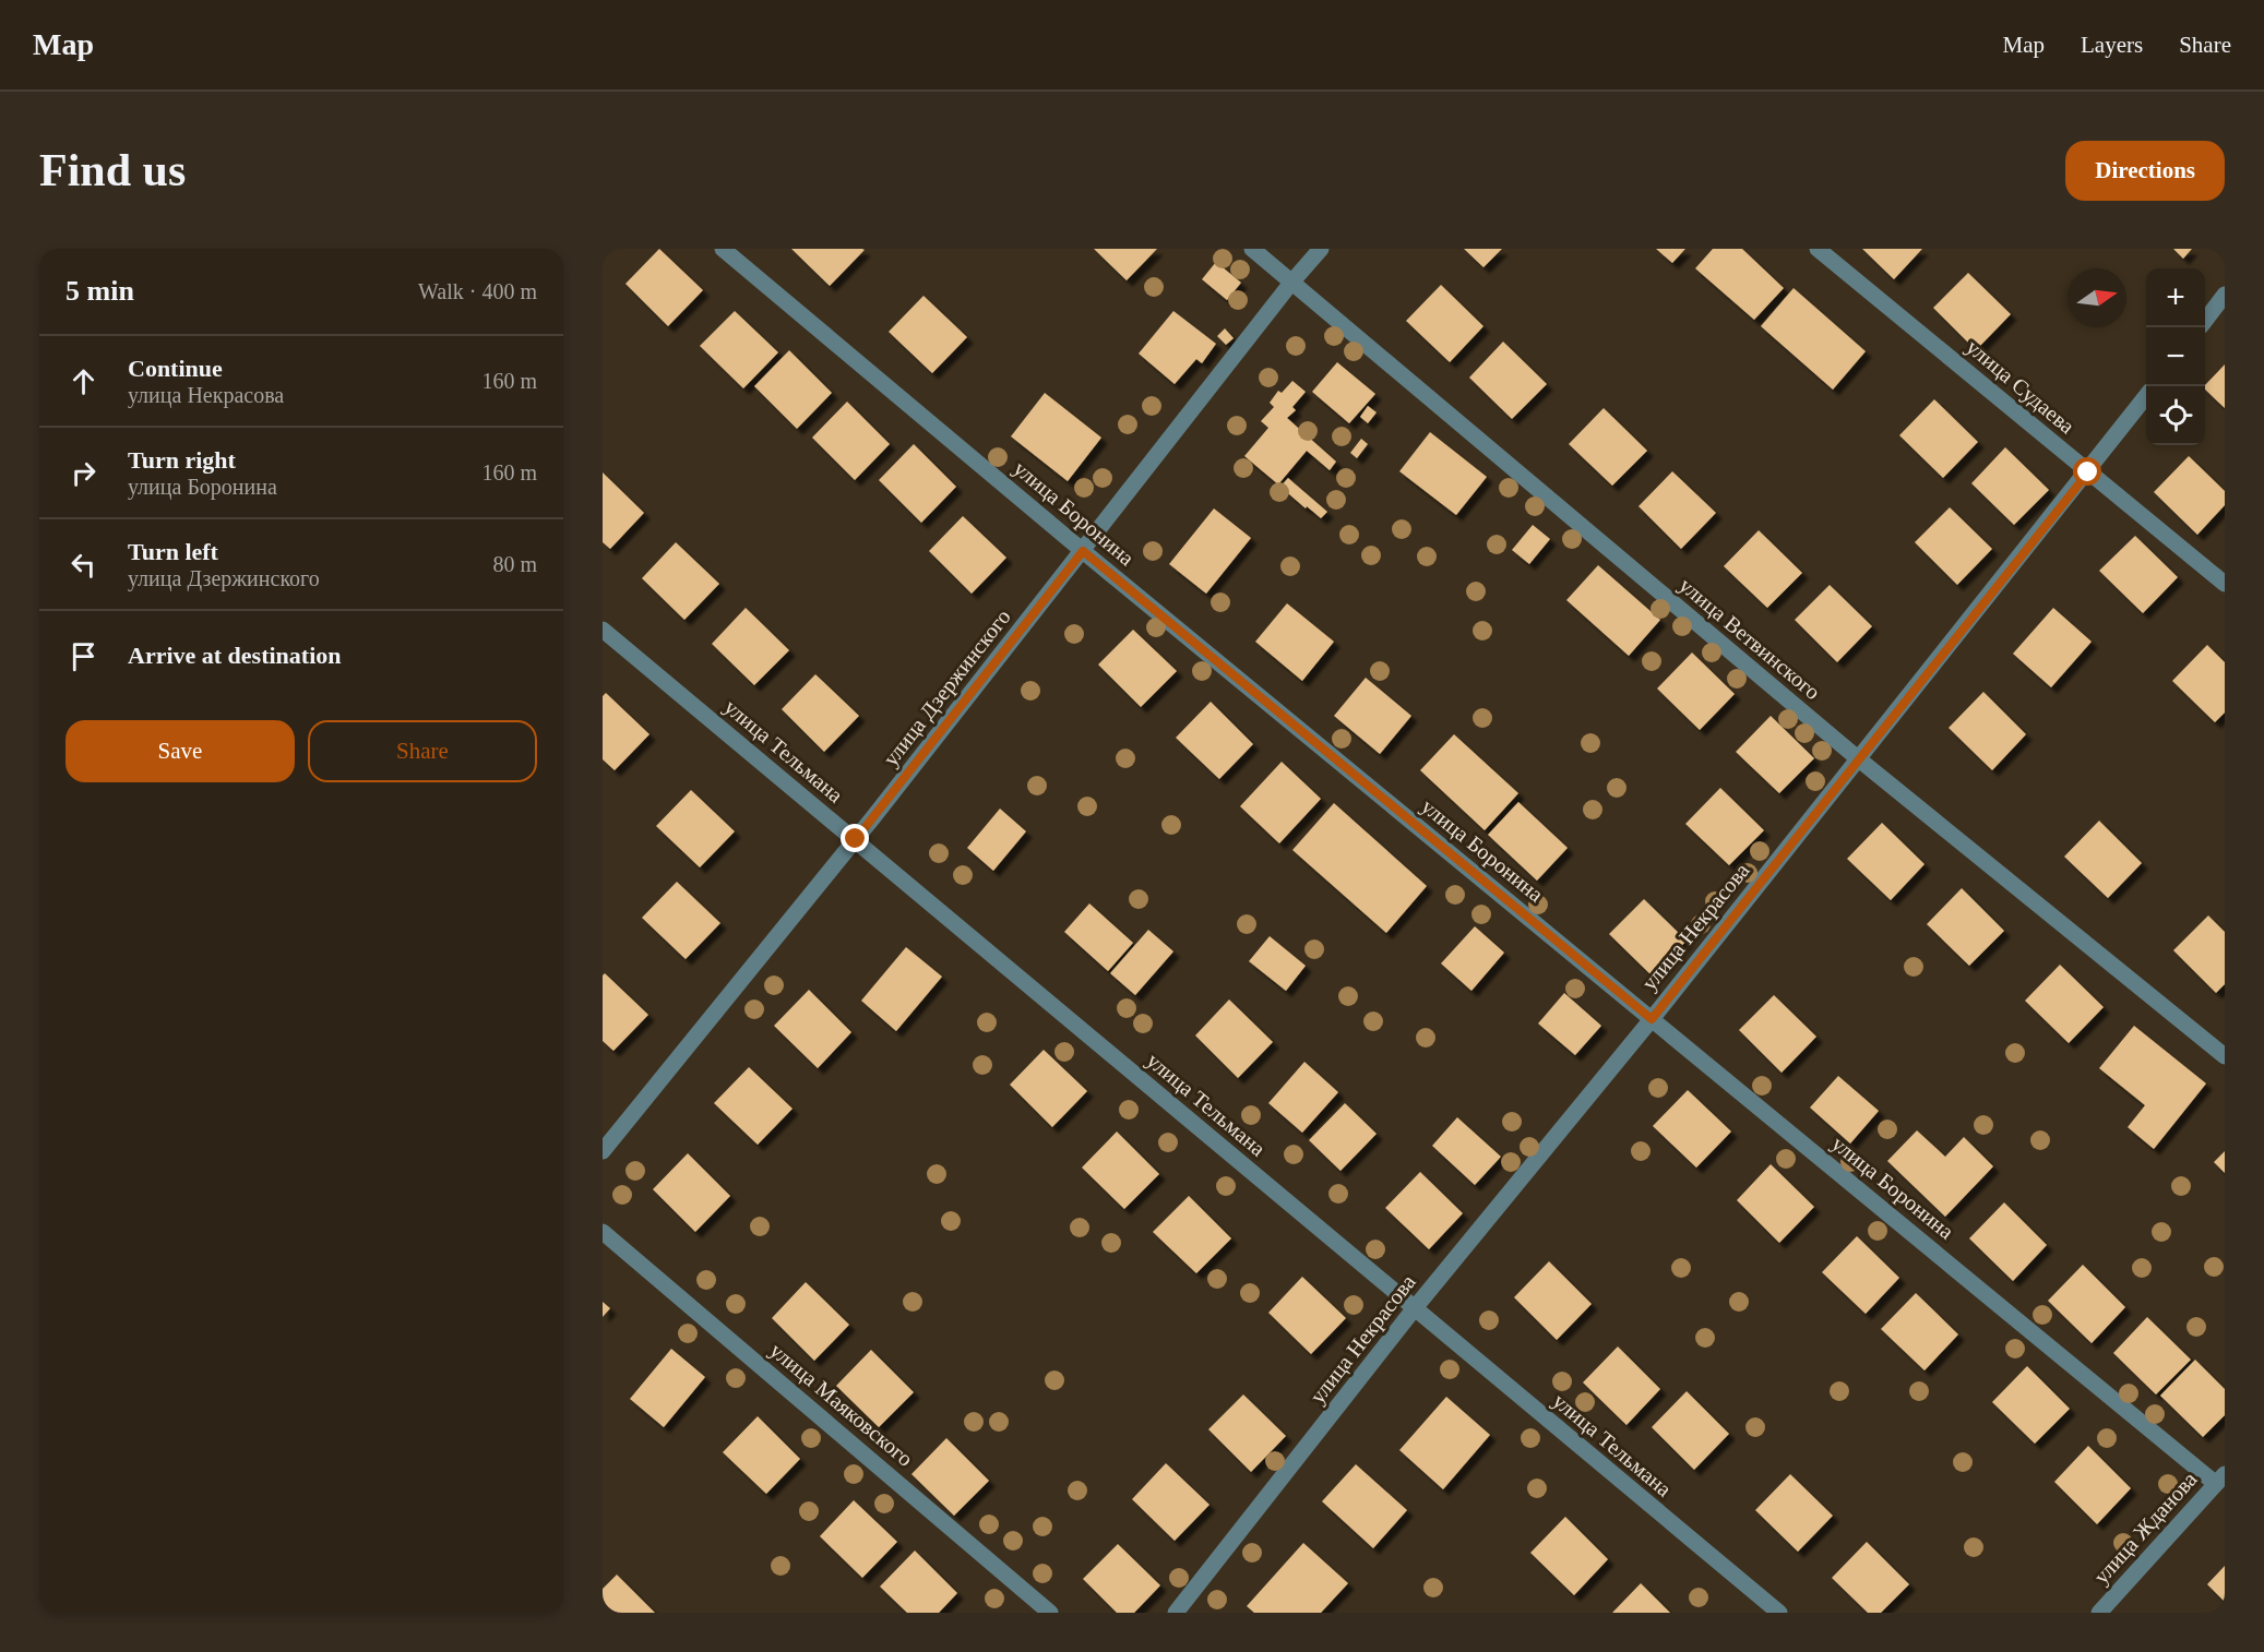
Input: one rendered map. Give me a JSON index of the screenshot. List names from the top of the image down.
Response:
{
  "streets": {
    "street": [
      "улица Судаева",
      "улица Боронина",
      "улица Ветвинского",
      "улица Дзержинского",
      "улица Тельмана",
      "улица Некрасова",
      "улица Маяковского",
      "улица Жданова"
    ]
  },
  "crossings": [
    ["улица Судаева", "улица Некрасова"],
    ["улица Боронина", "улица Дзержинского"],
    ["улица Боронина", "улица Некрасова"],
    ["улица Боронина", "улица Жданова"],
    ["улица Ветвинского", "улица Дзержинского"],
    ["улица Ветвинского", "улица Некрасова"],
    ["улица Дзержинского", "улица Тельмана"],
    ["улица Тельмана", "улица Некрасова"]
  ],
  "north": "right",
  "page": {
    "header": "Map",
    "nav": ["Map", "Layers", "Share"],
    "buttons": [
      "Directions",
      ["Save", "Share"]
    ],
    "title": "Find us",
    "heading": ["5 min", "Walk · 400 m"],
    "map_buttons": ["+", "−"],
    "list": [
      ["Continue", "улица Некрасова", "160 m"],
      ["Turn right", "улица Боронина", "160 m"],
      ["Turn left", "улица Дзержинского", "80 m"],
      "Arrive at destination"
    ]
  }
}
